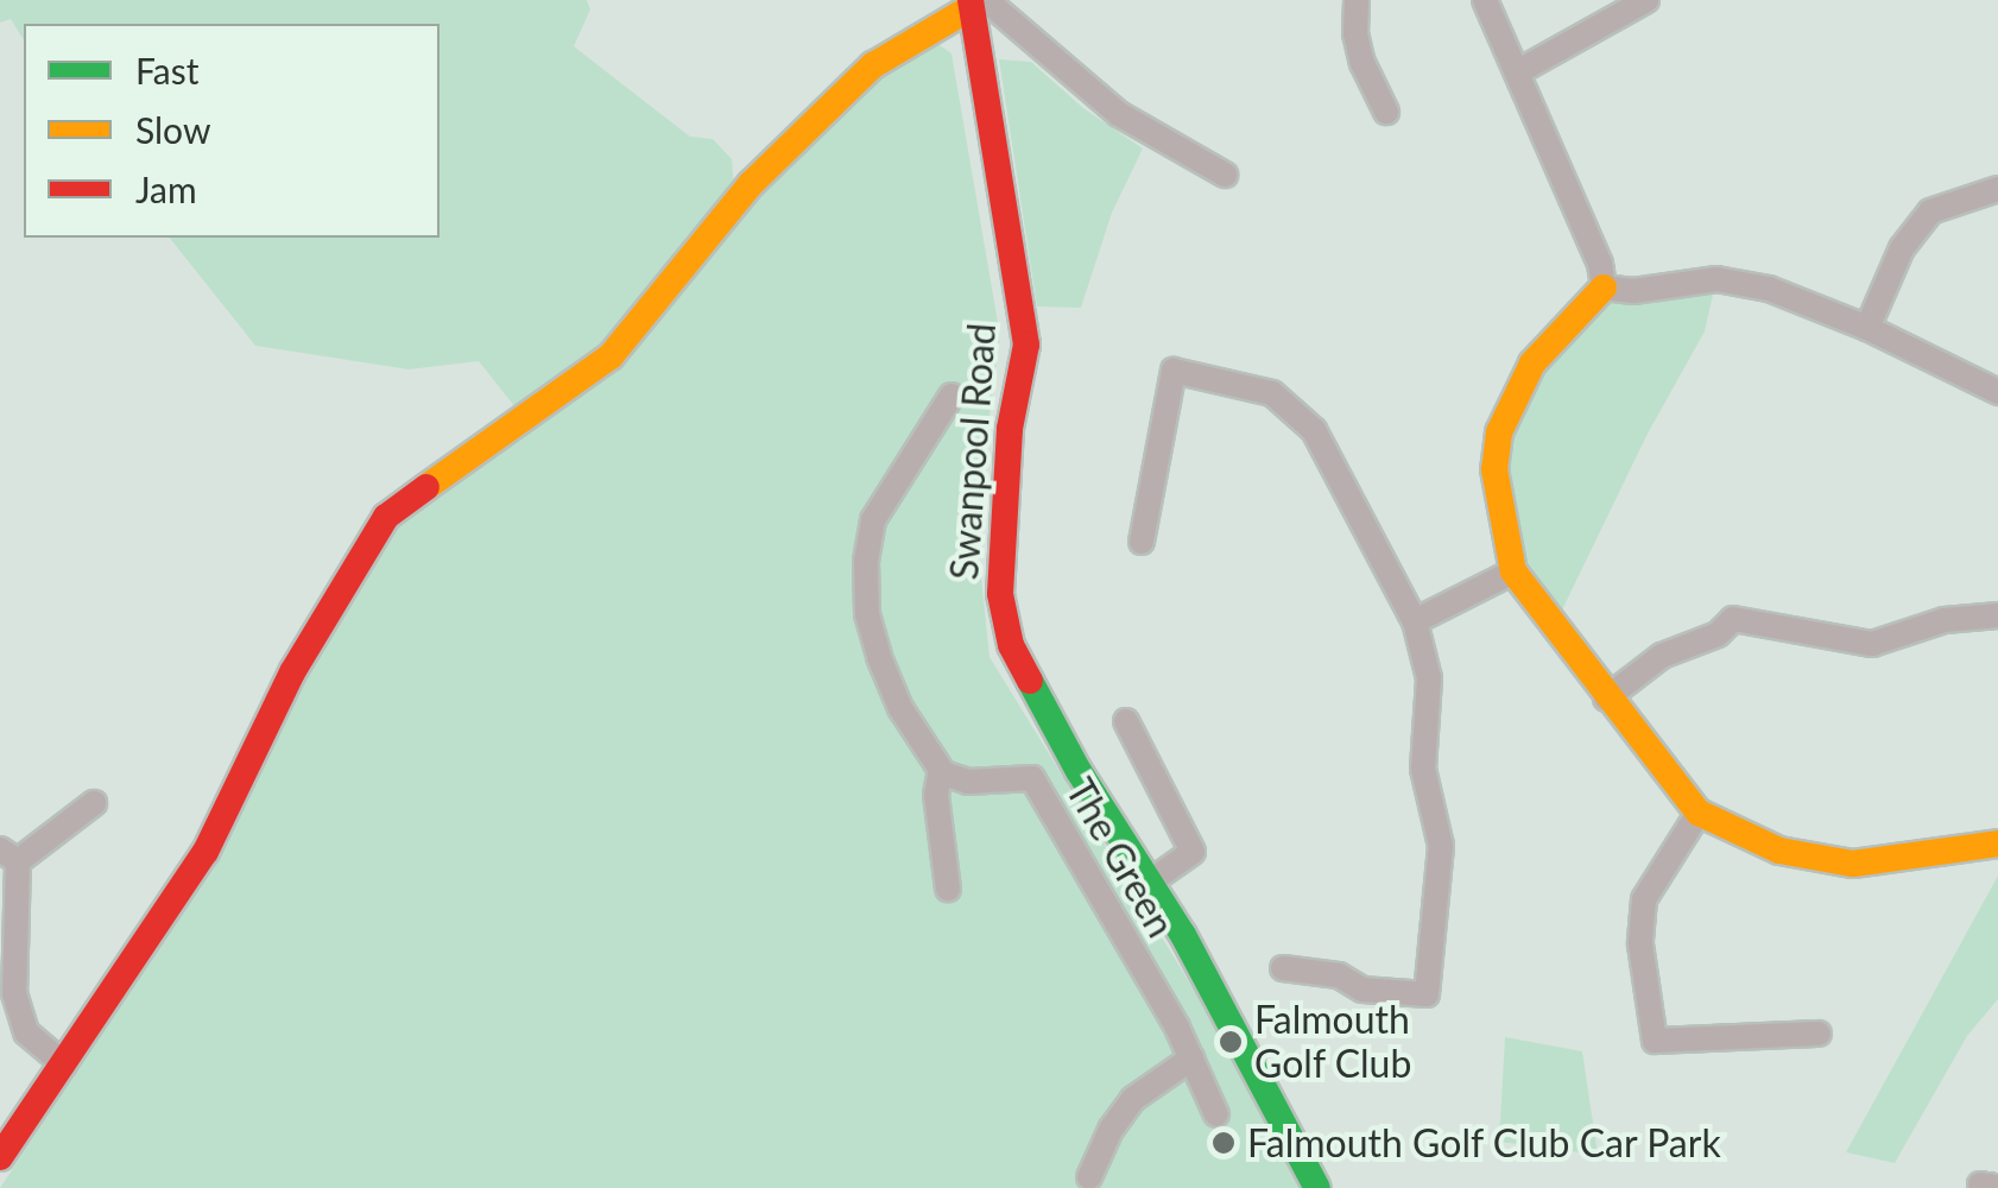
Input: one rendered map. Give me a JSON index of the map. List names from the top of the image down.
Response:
{
  "streets": {
    "street": ["Swanpool Road", "The Green"]
  },
  "places": ["Falmouth Golf Club", "Falmouth Golf Club Car Park"],
  "legend": ["Fast", "Slow", "Jam"]
}
